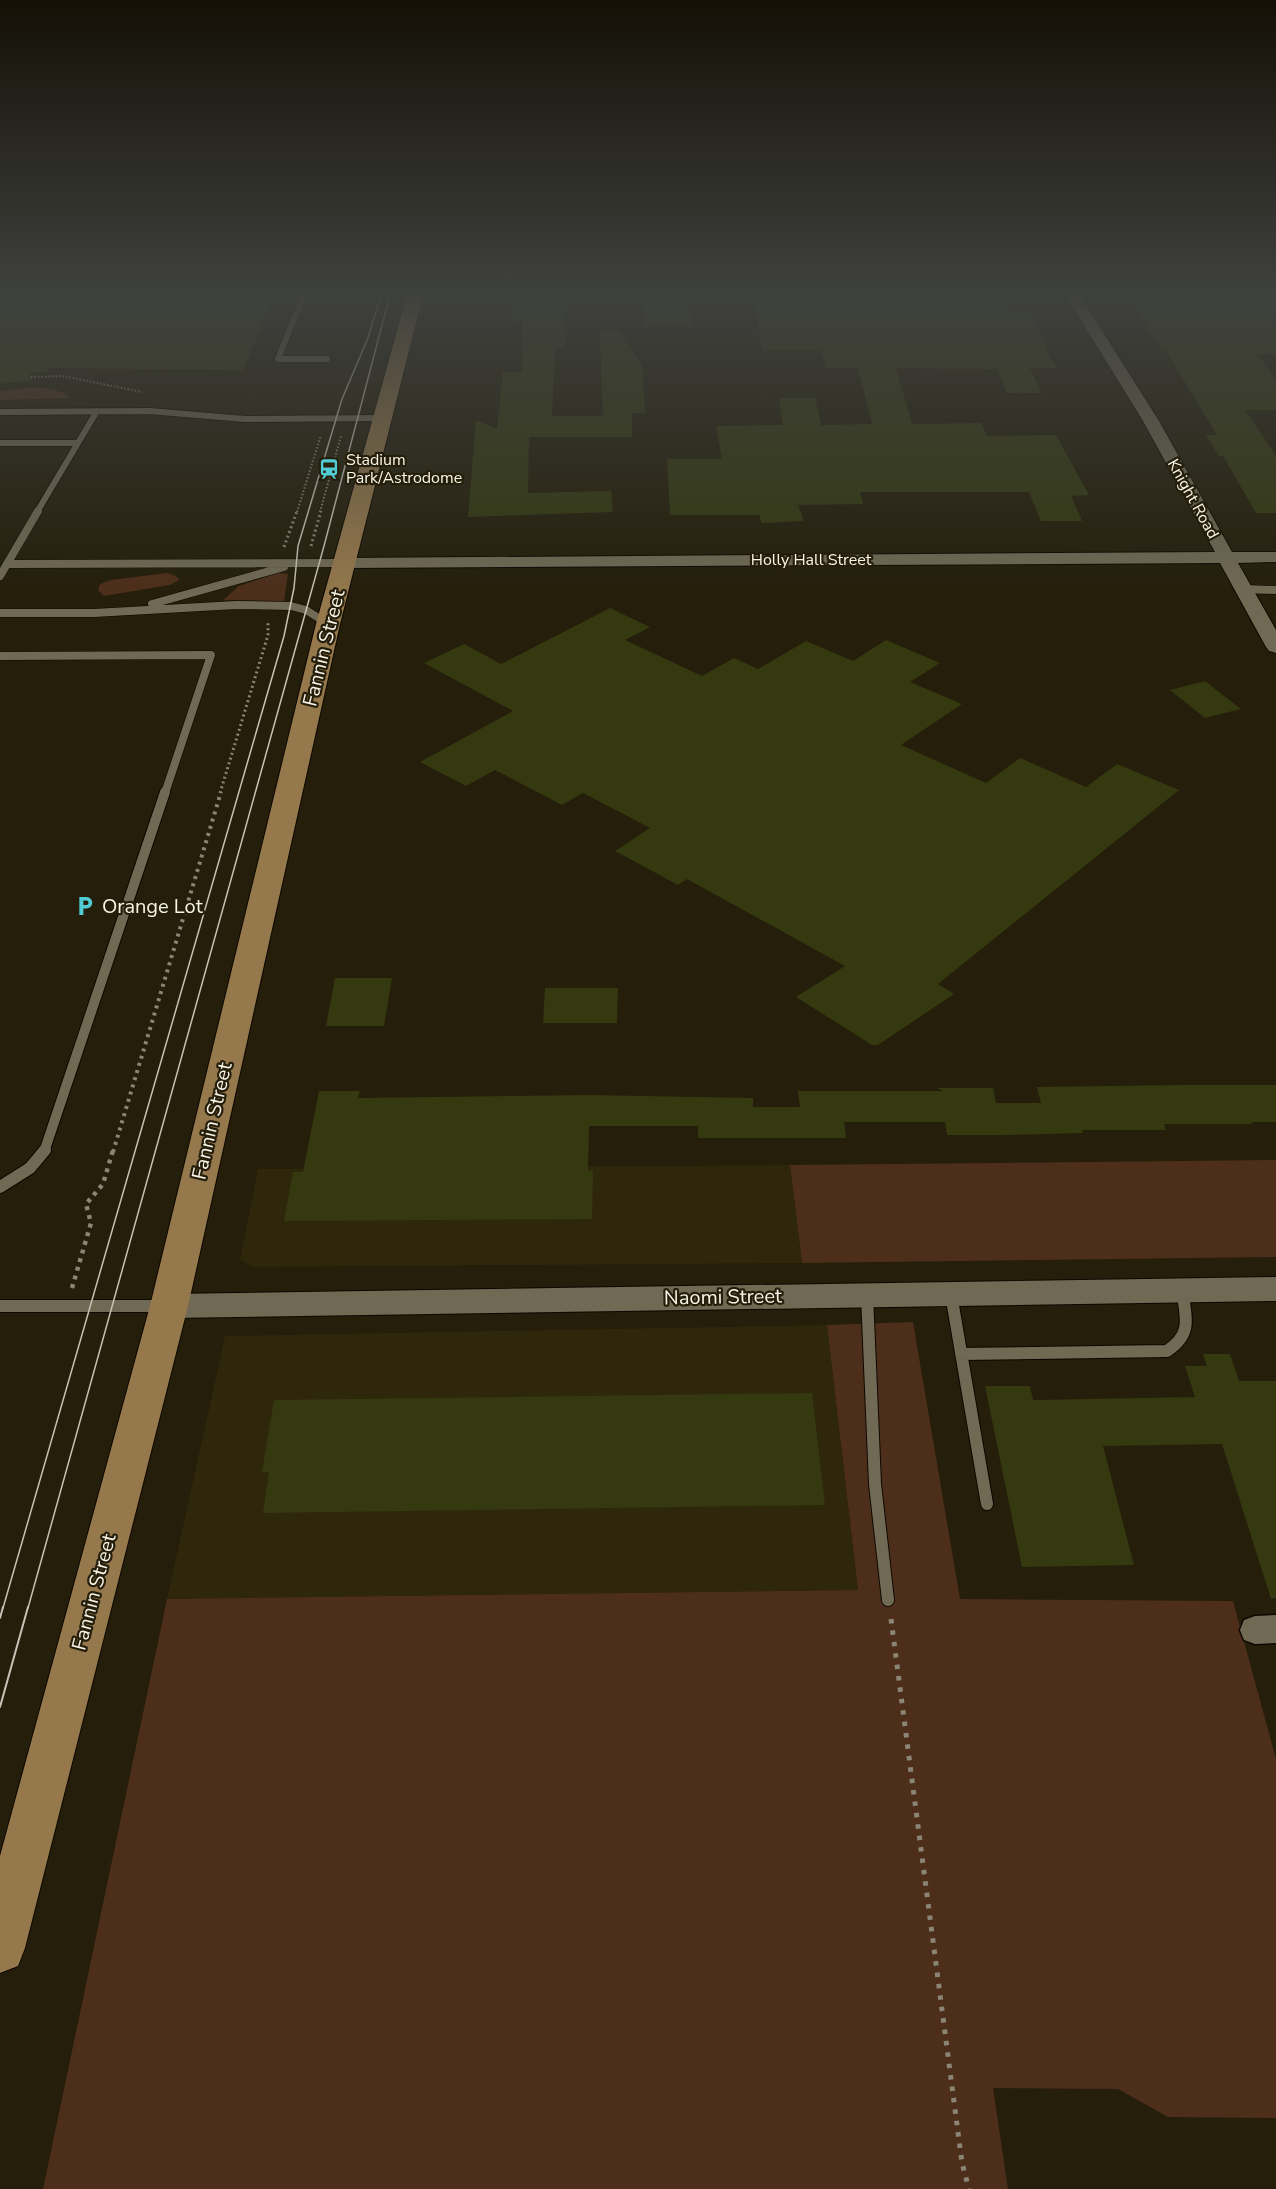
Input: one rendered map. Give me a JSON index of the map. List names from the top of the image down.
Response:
{
  "streets": {
    "main road": ["Fannin Street"],
    "street": ["Knight Road", "Holly Hall Street", "Naomi Street"]
  },
  "crossings": [
    ["Knight Road", "Holly Hall Street"],
    ["Holly Hall Street", "Fannin Street"],
    ["Fannin Street", "Naomi Street"]
  ],
  "places": {
    "station": ["Stadium Park/Astrodome"],
    "parking": ["Orange Lot"]
  }
}
